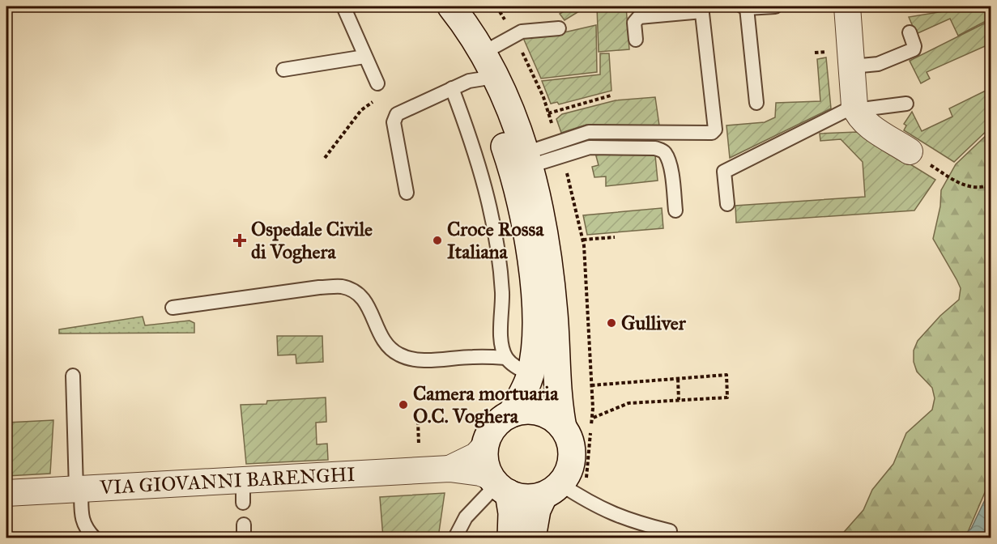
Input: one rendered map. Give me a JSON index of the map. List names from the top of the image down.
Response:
{
  "streets": {
    "street": ["VIA GIOVANNI BARENGHI"]
  },
  "places": {
    "health": ["Ospedale Civile di Voghera"],
    "other": ["Croce Rossa Italiana", "Gulliver", "Camera mortuaria O.C. Voghera"]
  }
}
